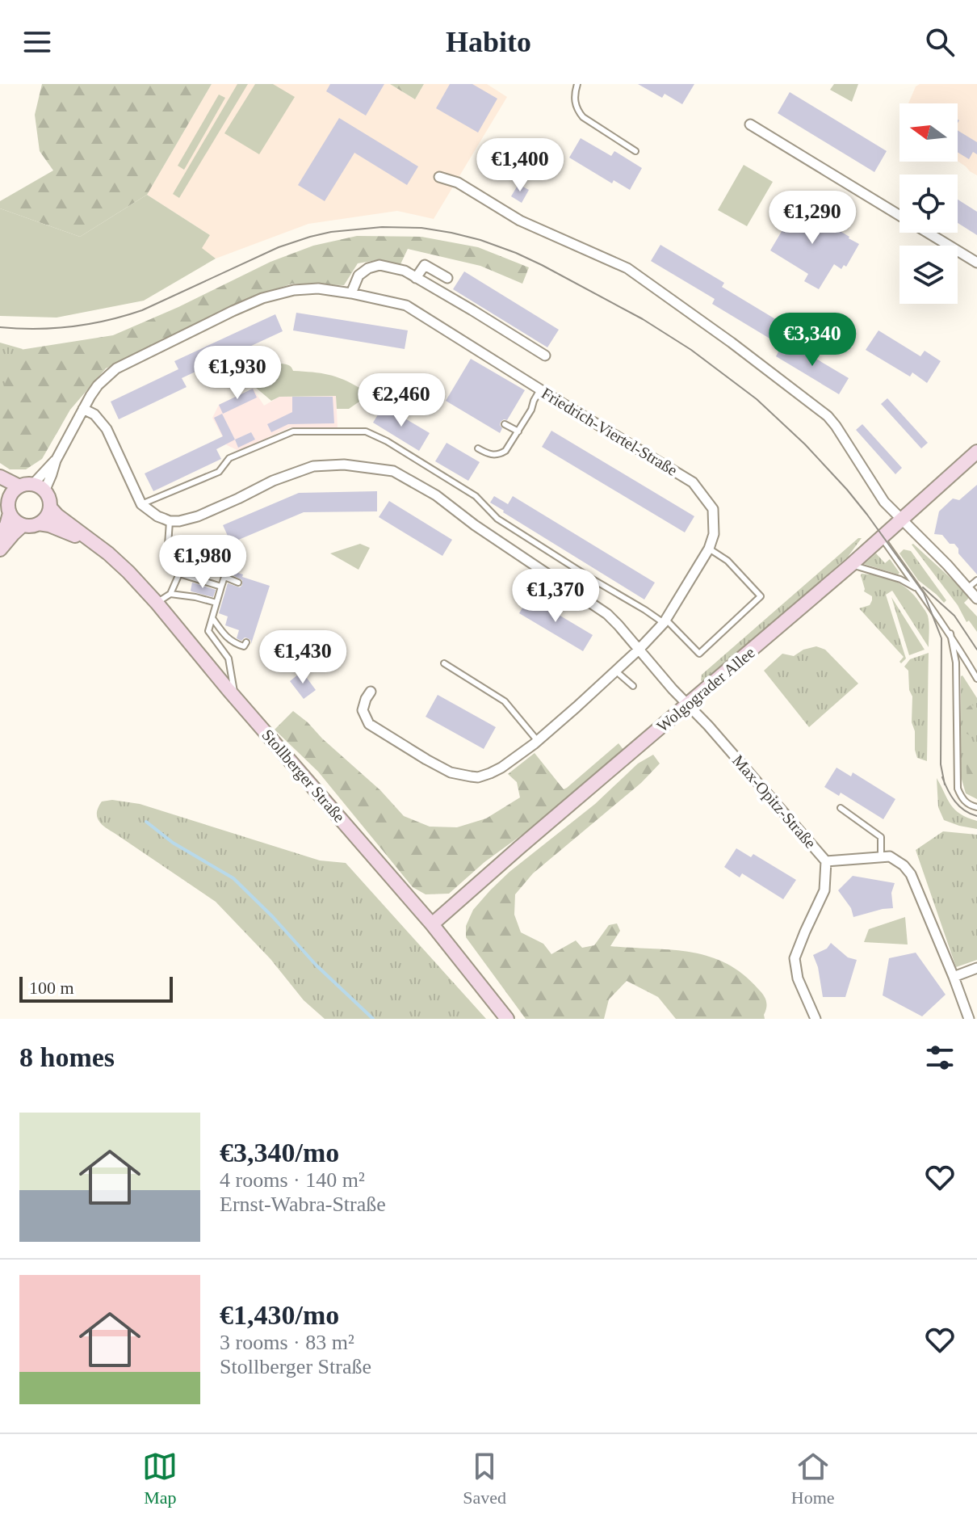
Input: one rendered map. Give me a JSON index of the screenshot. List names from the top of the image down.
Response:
{
  "streets": {
    "main road": ["Wolgograder Allee", "Stollberger Straße"],
    "street": ["Friedrich-Viertel-Straße", "Max-Opitz-Straße"]
  },
  "crossings": [
    ["Friedrich-Viertel-Straße", "Stollberger Straße"],
    ["Wolgograder Allee", "Stollberger Straße"],
    ["Wolgograder Allee", "Max-Opitz-Straße"]
  ],
  "scale_bar": "100 m",
  "north": "left",
  "page": {
    "header": "Habito",
    "price": [
      "€1,400",
      "€1,290",
      "€3,340",
      "€1,930",
      "€2,460",
      "€1,980",
      "€1,370",
      "€1,430"
    ],
    "scale": "100 m",
    "heading": "8 homes",
    "list": [
      {
        "name": "€3,340/mo",
        "note": "4 rooms · 140 m² · Ernst-Wabra-Straße"
      },
      {
        "name": "€1,430/mo",
        "note": "3 rooms · 83 m² · Stollberger Straße"
      }
    ],
    "tabs": ["Map", "Saved", "Home"]
  }
}
